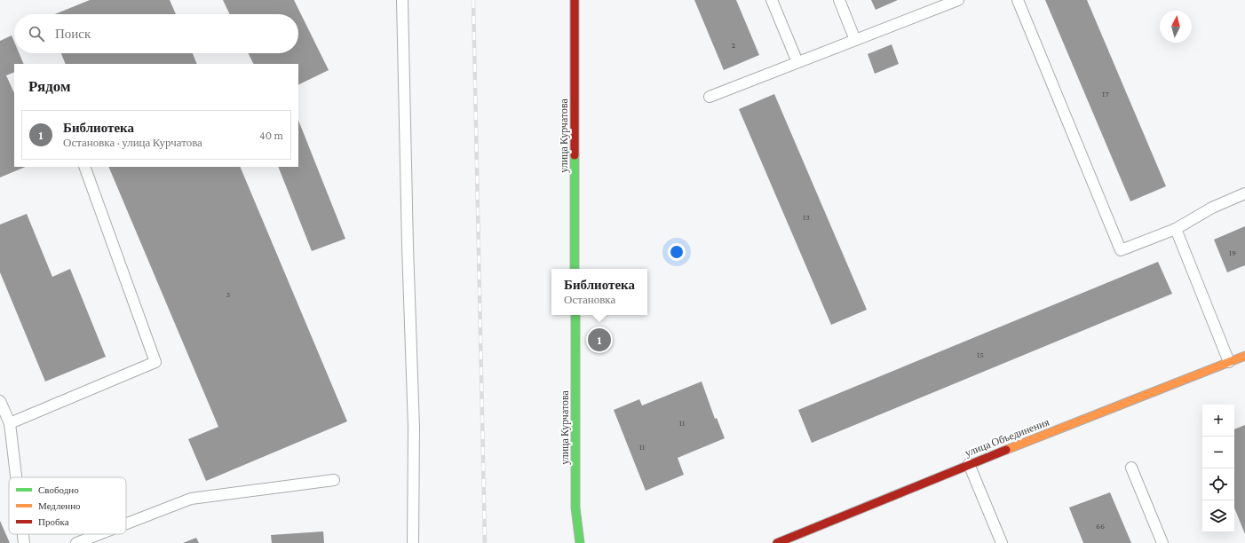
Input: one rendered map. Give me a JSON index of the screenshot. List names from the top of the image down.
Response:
{
  "streets": {
    "street": ["улица Курчатова", "улица Объединения"]
  },
  "house_numbers": [
    "2",
    "17",
    "13",
    "19",
    "5",
    "15",
    "11",
    "11",
    "66"
  ],
  "legend": ["Свободно", "Медленно", "Пробка"],
  "north": "top",
  "page": {
    "search": "Поиск",
    "heading": "Рядом",
    "list": [
      {
        "mark": "1",
        "name": "Библиотека",
        "note": "Остановка · улица Курчатова",
        "value": "40 m"
      }
    ],
    "popup": ["Библиотека", "Остановка"],
    "pins": "1",
    "map_buttons": ["+", "−"]
  }
}
